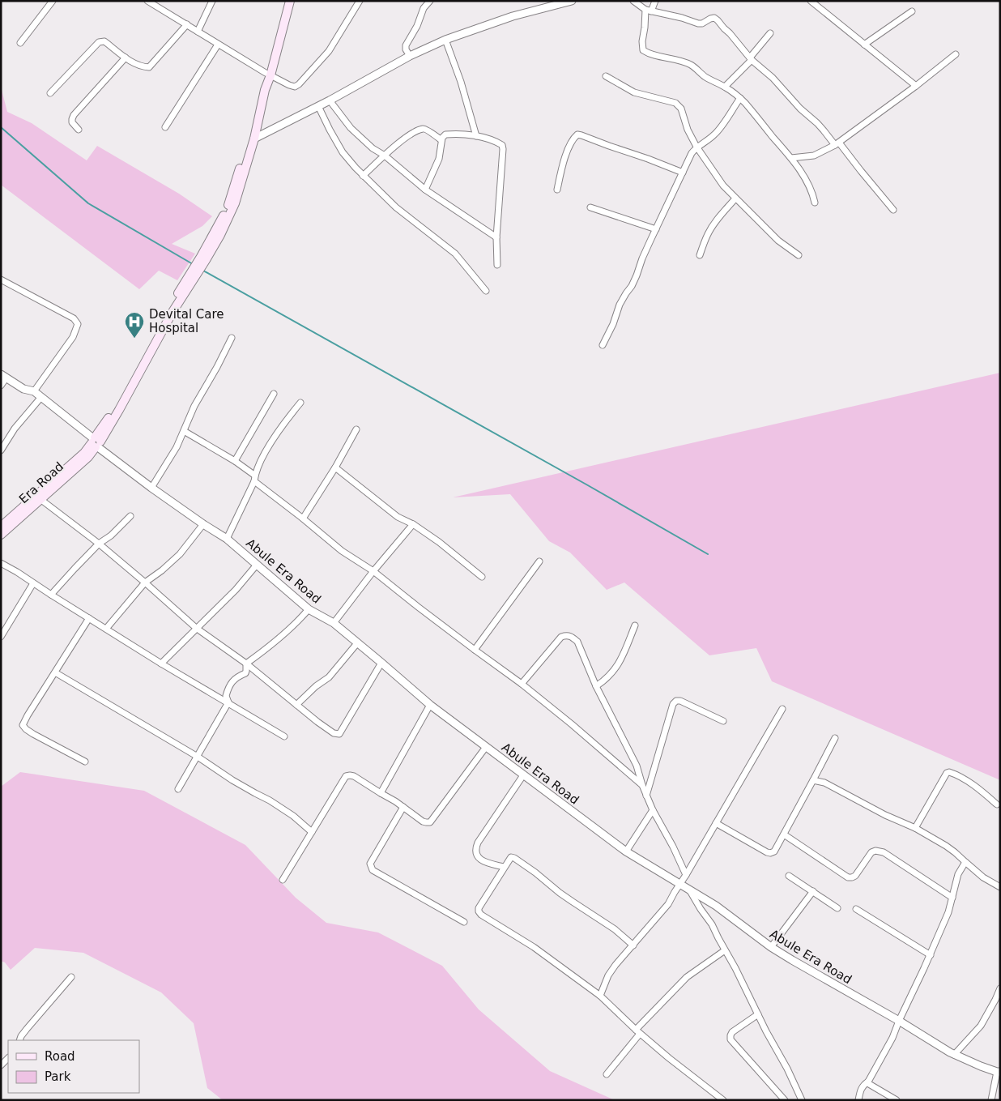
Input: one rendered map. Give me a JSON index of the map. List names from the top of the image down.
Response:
{
  "streets": {
    "main road": ["Era Road"],
    "street": ["Abule Era Road"]
  },
  "crossings": [
    ["Era Road", "Abule Era Road"]
  ],
  "places": {
    "hospital": ["Devital Care Hospital"]
  },
  "legend": ["Road", "Park"]
}
